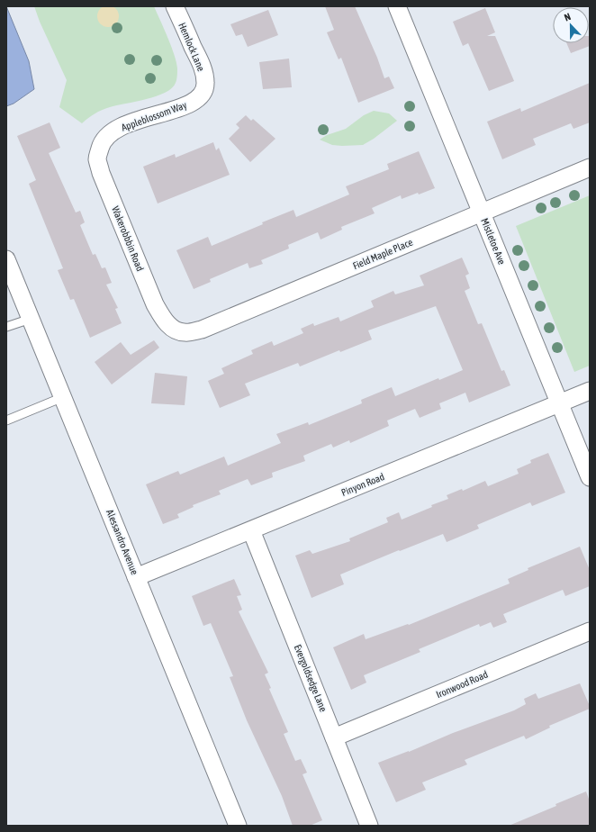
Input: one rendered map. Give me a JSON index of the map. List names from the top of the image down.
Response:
{
  "streets": {
    "street": [
      "Hemlock Lane",
      "Appleblossom Way",
      "Wakerobbbin Road",
      "Mistletoe Ave",
      "Field Maple Place",
      "Pinyon Road",
      "Alessandro Avenue",
      "Evergoldsedge Lane",
      "Ironwood Road"
    ]
  },
  "crossings": [
    ["Hemlock Lane", "Appleblossom Way"],
    ["Appleblossom Way", "Wakerobbbin Road"],
    ["Wakerobbbin Road", "Field Maple Place"],
    ["Mistletoe Ave", "Field Maple Place"],
    ["Mistletoe Ave", "Pinyon Road"],
    ["Pinyon Road", "Alessandro Avenue"],
    ["Pinyon Road", "Evergoldsedge Lane"],
    ["Evergoldsedge Lane", "Ironwood Road"]
  ],
  "north": "top"
}
